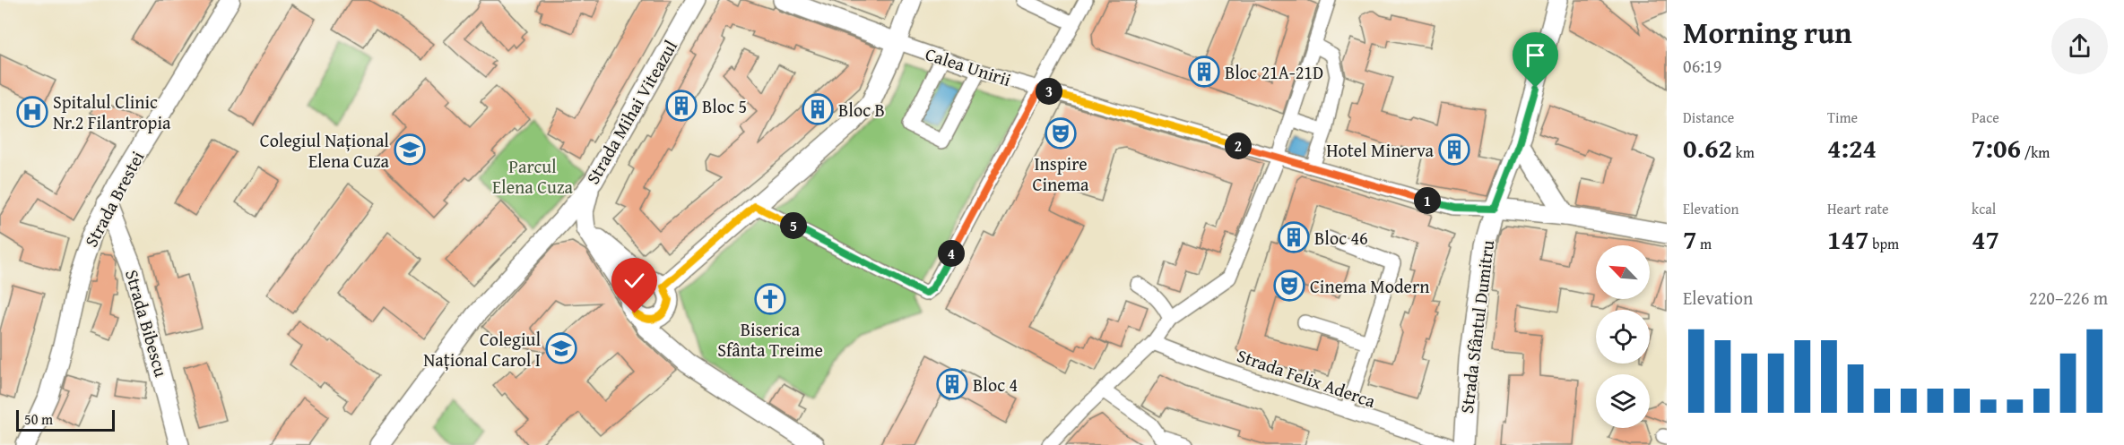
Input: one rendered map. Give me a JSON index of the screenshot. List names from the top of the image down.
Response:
{
  "streets": {
    "street": [
      "Calea Unirii",
      "Strada Mihai Viteazul",
      "Strada Brestei",
      "Strada Bibescu",
      "Strada Sfântul Dumitru",
      "Strada Felix Aderca"
    ]
  },
  "crossings": [
    ["Calea Unirii", "Strada Sfântul Dumitru"],
    ["Strada Brestei", "Strada Bibescu"]
  ],
  "parks": ["Parcul Elena Cuza"],
  "places": {
    "building": [
      "Bloc 21A-21D",
      "Bloc 5",
      "Bloc B",
      "Hotel Minerva",
      "Bloc 46",
      "Bloc 4"
    ],
    "hospital": ["Spitalul Clinic Nr.2 Filantropia"],
    "theatre": ["Inspire Cinema", "Cinema Modern"],
    "school or university": ["Colegiul Național Elena Cuza", "Colegiul Național Carol I"],
    "church": ["Biserica Sfânta Treime"]
  },
  "scale_bar": "50 m",
  "north": "top left",
  "page": {
    "heading": ["Morning run", "06:19"],
    "pins": [
      "3",
      "2",
      "1",
      "5",
      "4"
    ],
    "stats": [
      ["Distance", "0.62 km"],
      ["Time", "4:24"],
      ["Pace", "7:06 /km"],
      ["Elevation", "7 m"],
      ["Heart rate", "147 bpm"],
      ["kcal", "47"]
    ],
    "chart": ["Elevation", "220–226 m"],
    "scale": "50 m"
  }
}
